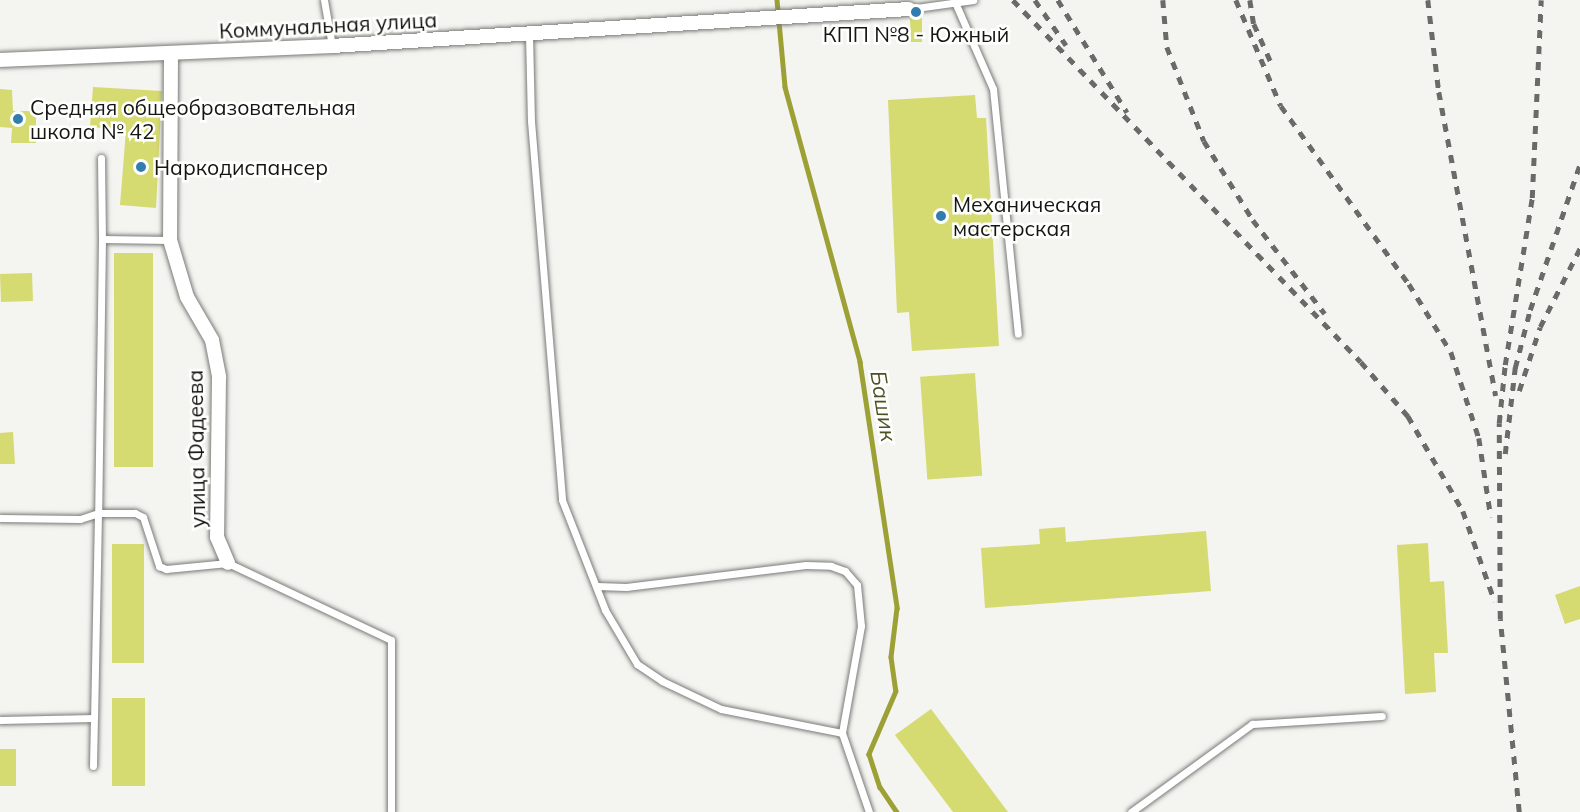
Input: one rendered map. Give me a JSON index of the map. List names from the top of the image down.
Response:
{
  "streets": {
    "street": ["Коммунальная улица", "улица Фадеева"]
  },
  "crossings": [
    ["Коммунальная улица", "улица Фадеева"]
  ],
  "water": ["Башик"],
  "places": [
    "КПП №8 - Южный",
    "Средняя общеобразовательная школа № 42",
    "Наркодиспансер",
    "Механическая мастерская"
  ]
}
